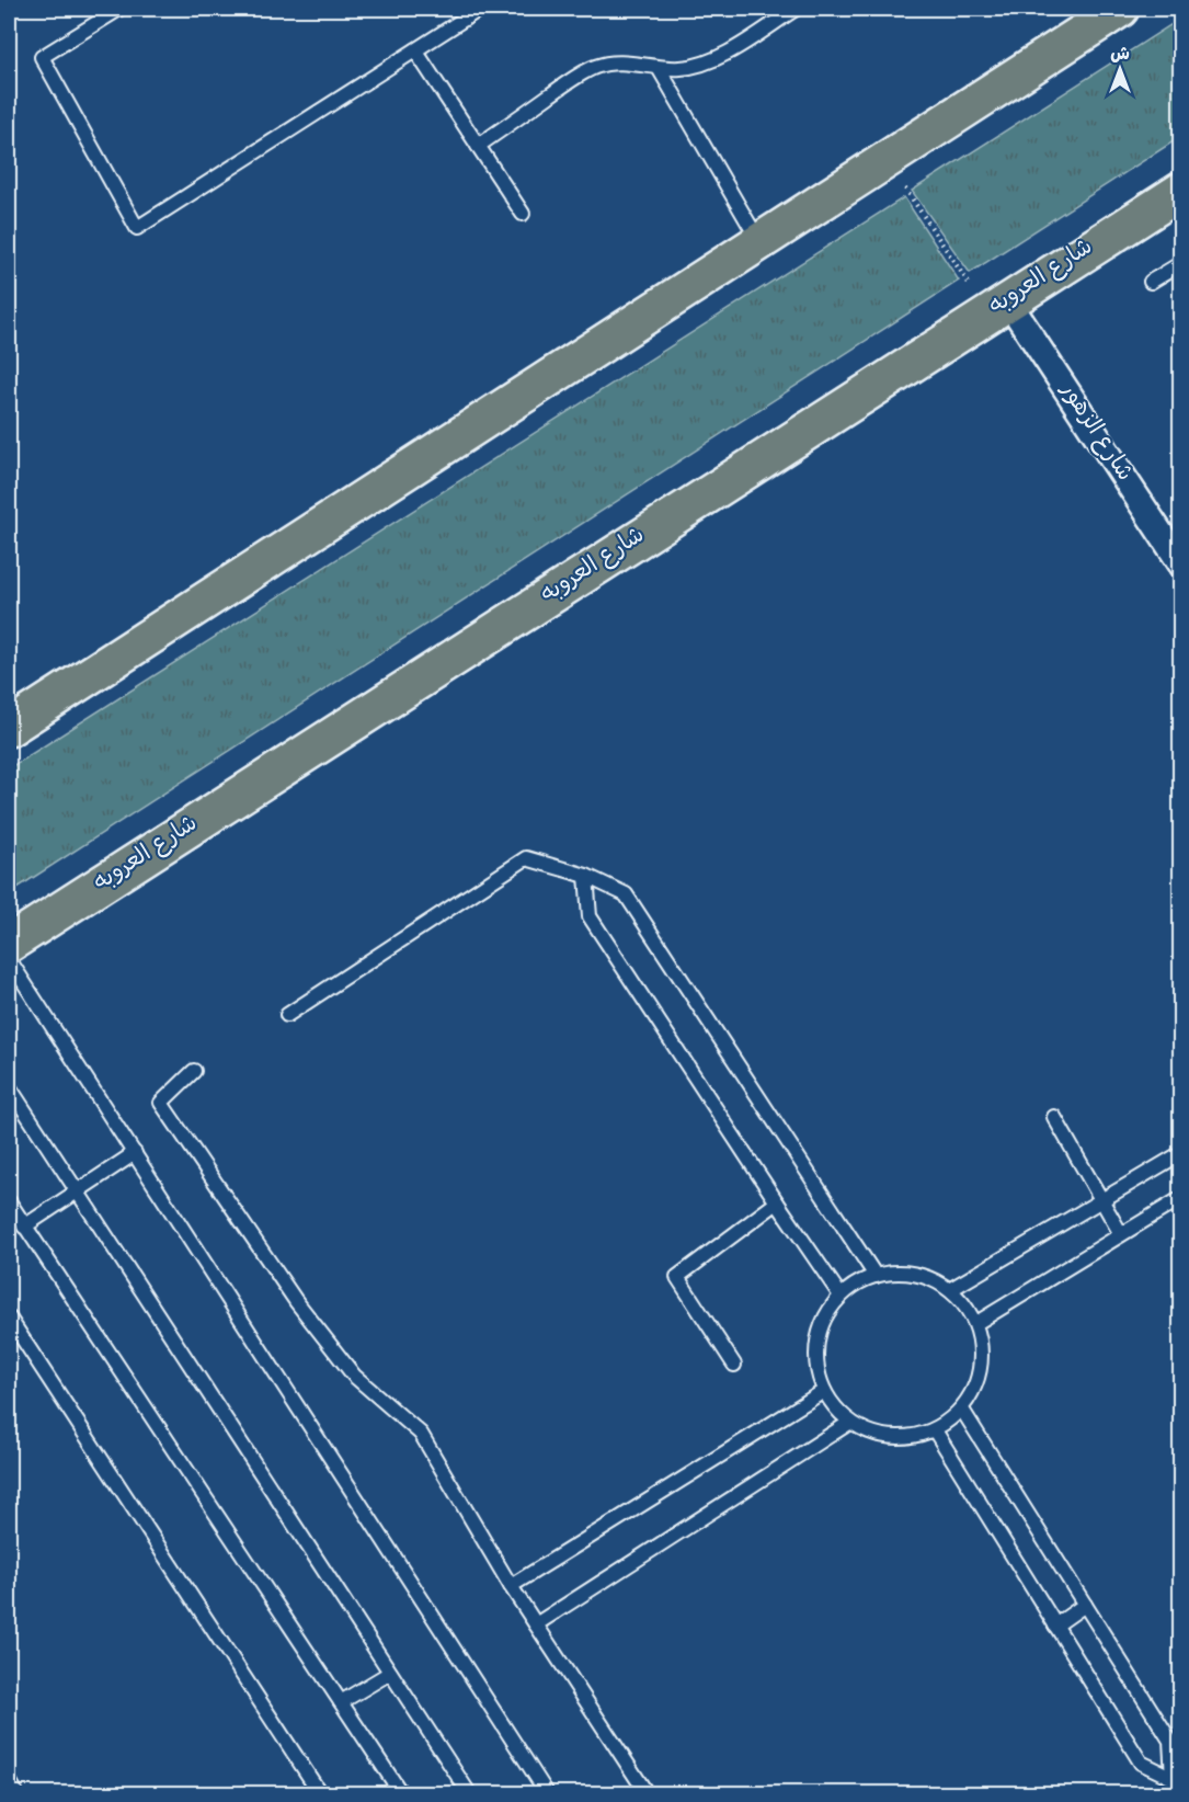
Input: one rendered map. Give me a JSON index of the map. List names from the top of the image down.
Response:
{
  "streets": {
    "highway": ["شارع العروبه"],
    "street": ["شارع الزهور"]
  },
  "crossings": [
    ["شارع العروبه", "شارع الزهور"]
  ],
  "north": "top"
}
